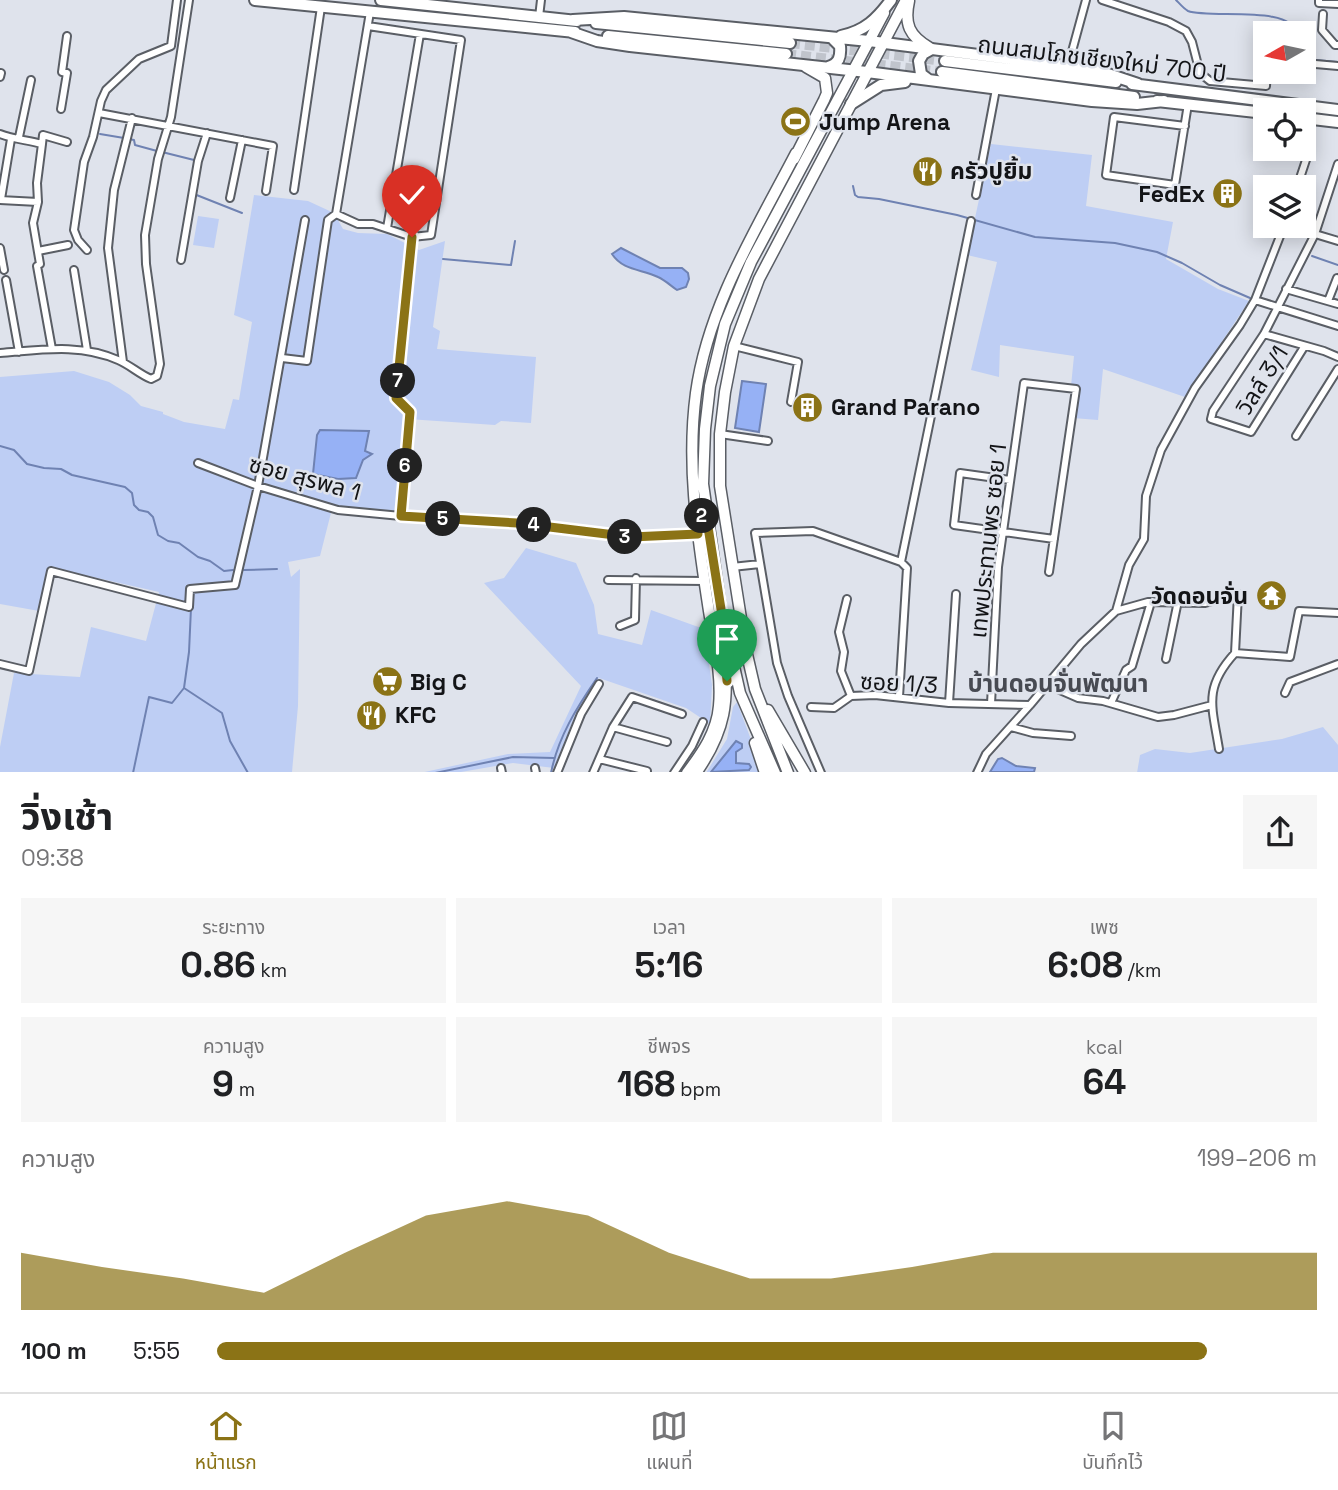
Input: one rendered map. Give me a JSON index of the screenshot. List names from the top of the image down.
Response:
{
  "streets": {
    "main road": ["ถนนสมโภชเชียงใหม่ 700 ปี"],
    "street": [
      "วิลล์ 3/1",
      "ซอย สุรพล 1",
      "เทพประทานพร ซอย 1",
      "ซอย 1/3"
    ]
  },
  "crossings": [
    ["เทพประทานพร ซอย 1", "ซอย 1/3"]
  ],
  "districts": ["บ้านดอนจั่นพัฒนา"],
  "places": {
    "sports": ["Jump Arena"],
    "restaurant": ["ครัวปูยิ้ม", "KFC"],
    "building": ["FedEx", "Grand Parano"],
    "temple": ["วัดดอนจั่น"],
    "supermarket": ["Big C"]
  },
  "north": "left",
  "page": {
    "pins": [
      "7",
      "6",
      "2",
      "5",
      "4",
      "3"
    ],
    "heading": ["วิ่งเช้า", "09:38"],
    "stats": [
      ["ระยะทาง", "0.86 km"],
      ["เวลา", "5:16"],
      ["เพซ", "6:08 /km"],
      ["ความสูง", "9 m"],
      ["ชีพจร", "168 bpm"],
      ["kcal", "64"]
    ],
    "chart": ["ความสูง", "199–206 m"],
    "list": [
      {
        "name": "100 m",
        "note": "5:55"
      }
    ],
    "tabs": ["หน้าแรก", "แผนที่", "บันทึกไว้"]
  }
}
